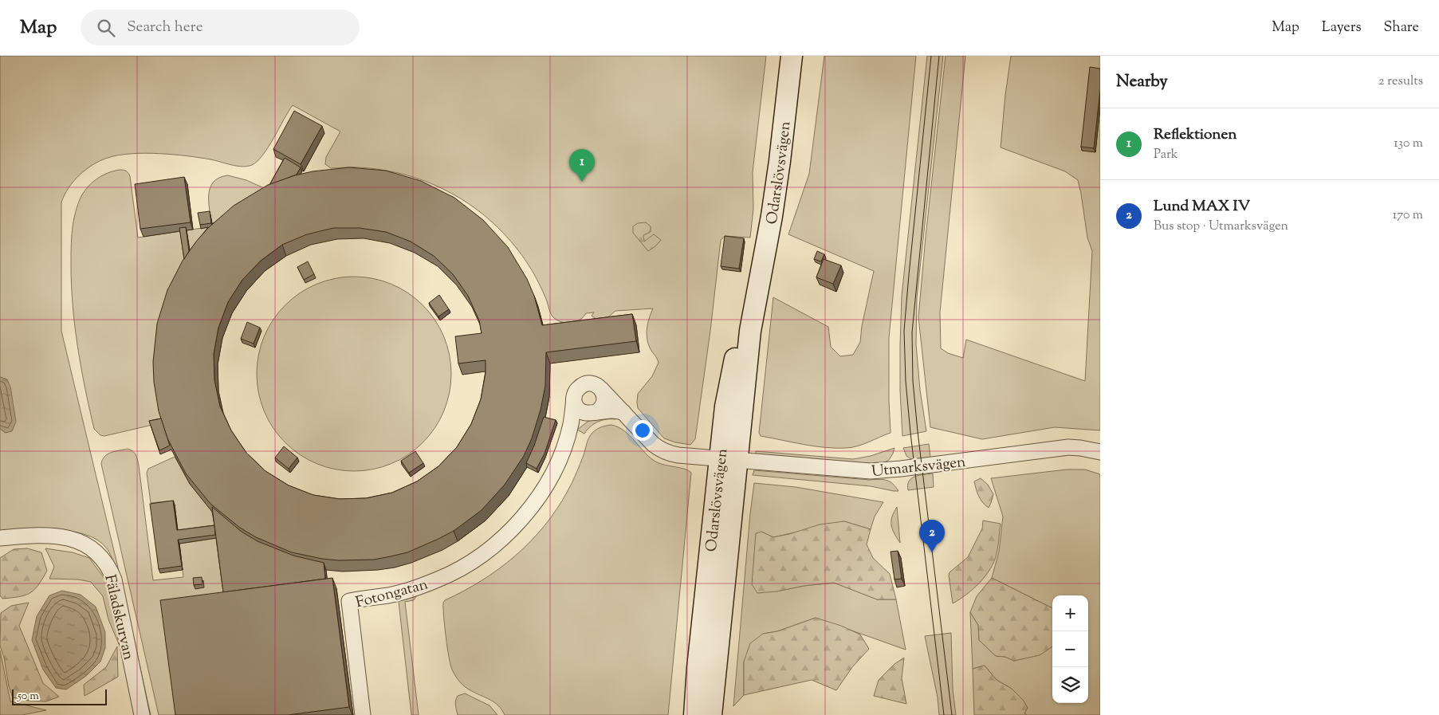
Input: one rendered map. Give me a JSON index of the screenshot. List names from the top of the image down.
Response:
{
  "streets": {
    "main road": ["Odarslövsvägen"],
    "street": ["Utmarksvägen", "Fotongatan", "Fäladskurvan"]
  },
  "crossings": [
    ["Odarslövsvägen", "Utmarksvägen"]
  ],
  "scale_bar": "50 m",
  "page": {
    "header": "Map",
    "search": "Search here",
    "nav": ["Map", "Layers", "Share"],
    "heading": ["Nearby", "2 results"],
    "list": [
      {
        "mark": "1",
        "name": "Reflektionen",
        "note": "Park",
        "value": "130 m"
      },
      {
        "mark": "2",
        "name": "Lund MAX IV",
        "note": "Bus stop · Utmarksvägen",
        "value": "170 m"
      }
    ],
    "pins": ["1", "2"],
    "map_buttons": ["+", "−"],
    "scale": "50 m"
  }
}
